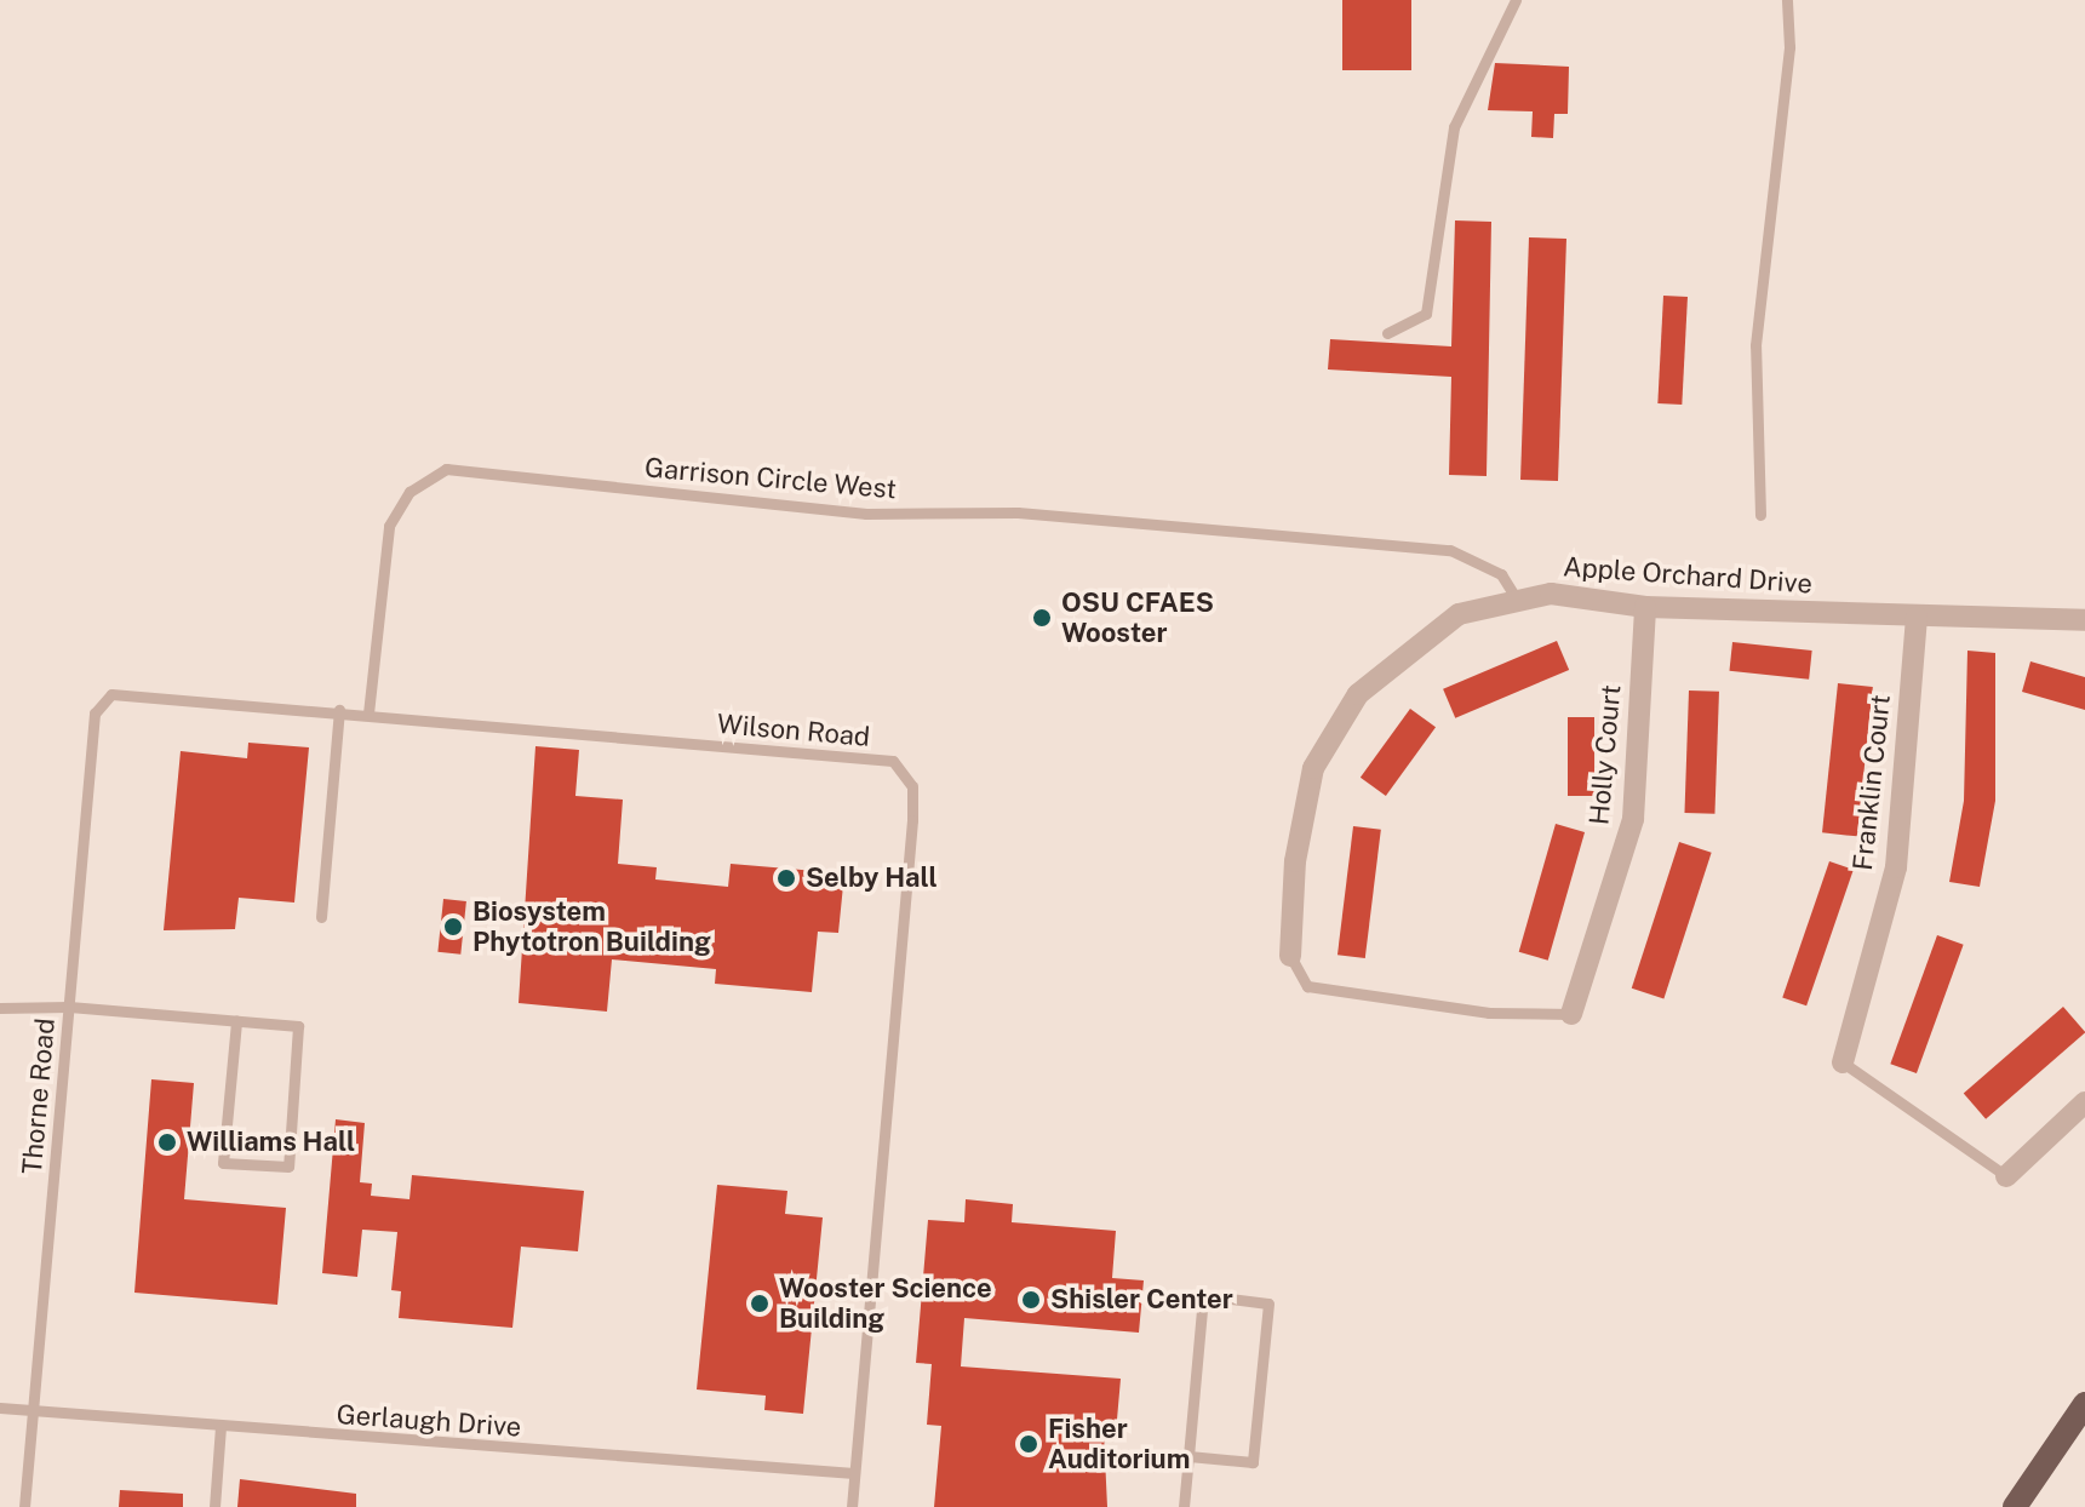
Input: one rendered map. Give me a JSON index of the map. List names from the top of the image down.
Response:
{
  "streets": {
    "street": ["Apple Orchard Drive", "Holly Court", "Franklin Court"],
    "lane": [
      "Garrison Circle West",
      "Wilson Road",
      "Thorne Road",
      "Gerlaugh Drive"
    ]
  },
  "crossings": [
    ["Garrison Circle West", "Apple Orchard Drive"],
    ["Garrison Circle West", "Wilson Road"],
    ["Apple Orchard Drive", "Holly Court"],
    ["Apple Orchard Drive", "Franklin Court"],
    ["Wilson Road", "Thorne Road"],
    ["Wilson Road", "Gerlaugh Drive"],
    ["Thorne Road", "Gerlaugh Drive"]
  ],
  "places": [
    "OSU CFAES Wooster",
    "Selby Hall",
    "Biosystem Phytotron Building",
    "Williams Hall",
    "Shisler Center",
    "Wooster Science Building",
    "Fisher Auditorium"
  ]
}
